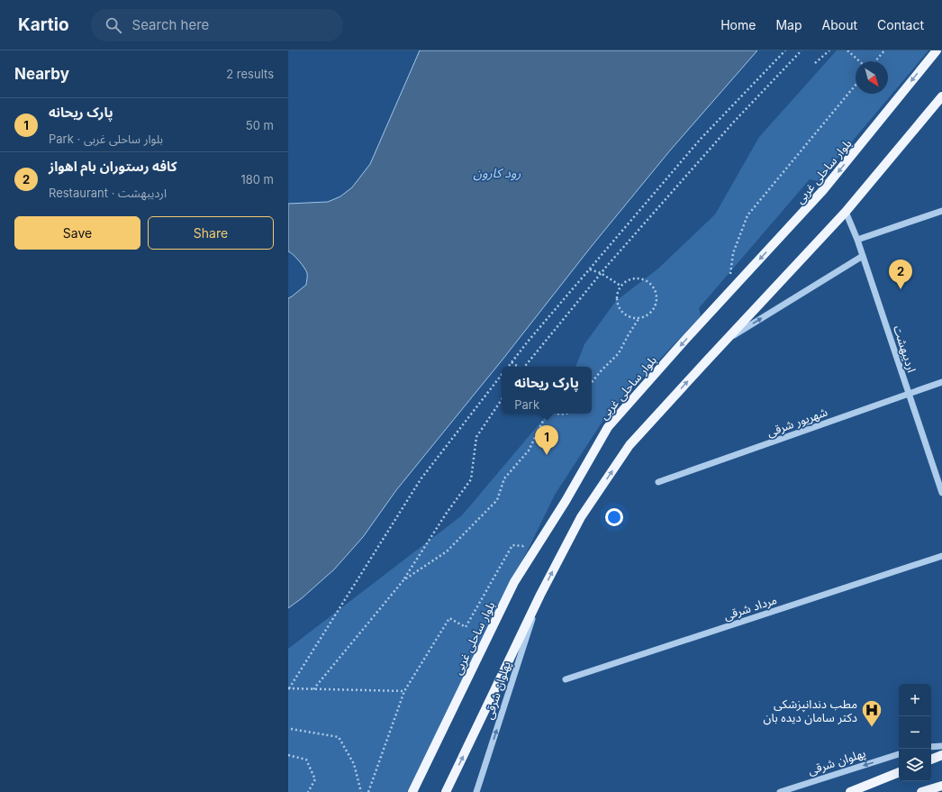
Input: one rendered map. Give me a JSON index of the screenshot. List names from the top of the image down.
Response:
{
  "streets": {
    "main road": ["بلوار ساحلی غربی"],
    "street": [
      "اردیبهشت",
      "شهریور شرقی",
      "مرداد شرقی",
      "پهلوان شرقی"
    ]
  },
  "crossings": [
    ["اردیبهشت", "شهریور شرقی"]
  ],
  "water": ["رود کارون"],
  "places": {
    "hospital": ["مطب دندانپزشکی دکتر سامان دیده بان"]
  },
  "north": "bottom right",
  "page": {
    "header": "Kartio",
    "search": "Search here",
    "nav": [
      "Home",
      "Map",
      "About",
      "Contact"
    ],
    "heading": ["Nearby", "2 results"],
    "list": [
      {
        "mark": "1",
        "name": "پارک ریحانه",
        "note": "Park · بلوار ساحلی غربی",
        "value": "50 m"
      },
      {
        "mark": "2",
        "name": "کافه رستوران بام اهواز",
        "note": "Restaurant · اردیبهشت",
        "value": "180 m"
      }
    ],
    "buttons": ["Save", "Share"],
    "pins": ["2", "1"],
    "popup": ["پارک ریحانه", "Park"],
    "map_buttons": ["+", "−"]
  }
}
